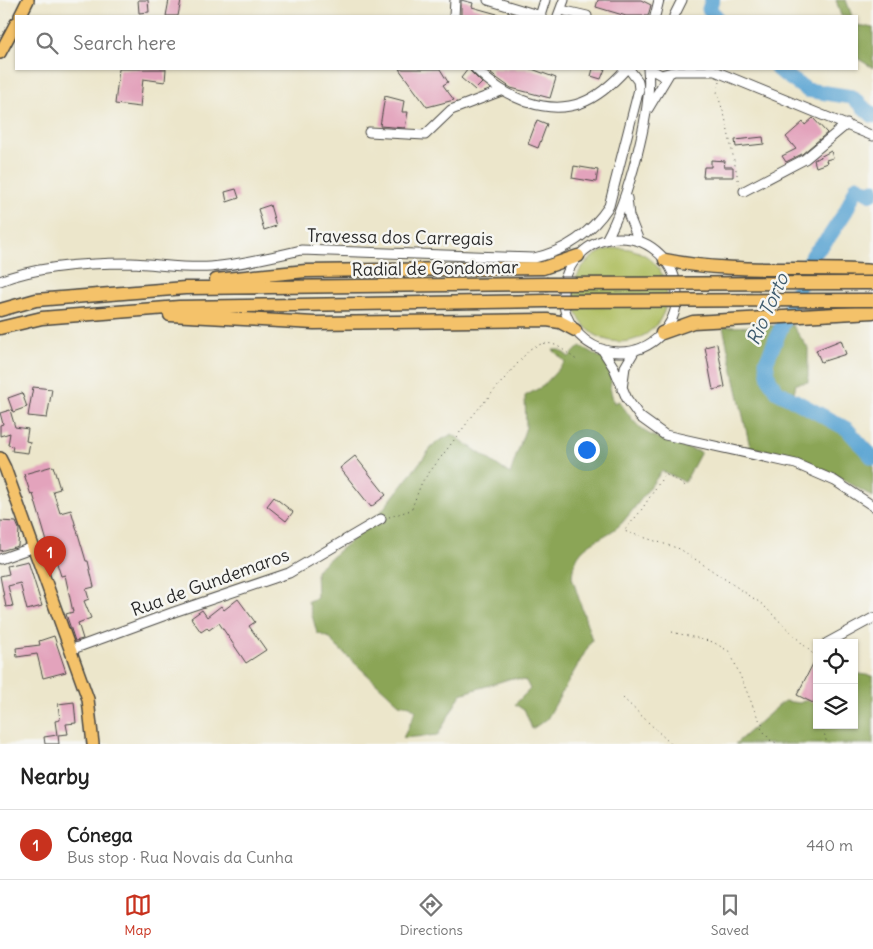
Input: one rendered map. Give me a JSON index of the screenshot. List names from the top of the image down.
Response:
{
  "streets": {
    "highway": ["Radial de Gondomar"],
    "street": ["Travessa dos Carregais", "Rua de Gundemaros"]
  },
  "water": ["Rio Torto"],
  "page": {
    "search": "Search here",
    "pins": "1",
    "heading": "Nearby",
    "list": [
      {
        "mark": "1",
        "name": "Cónega",
        "note": "Bus stop · Rua Novais da Cunha",
        "value": "440 m"
      }
    ],
    "nav": ["Map", "Directions", "Saved"]
  }
}
